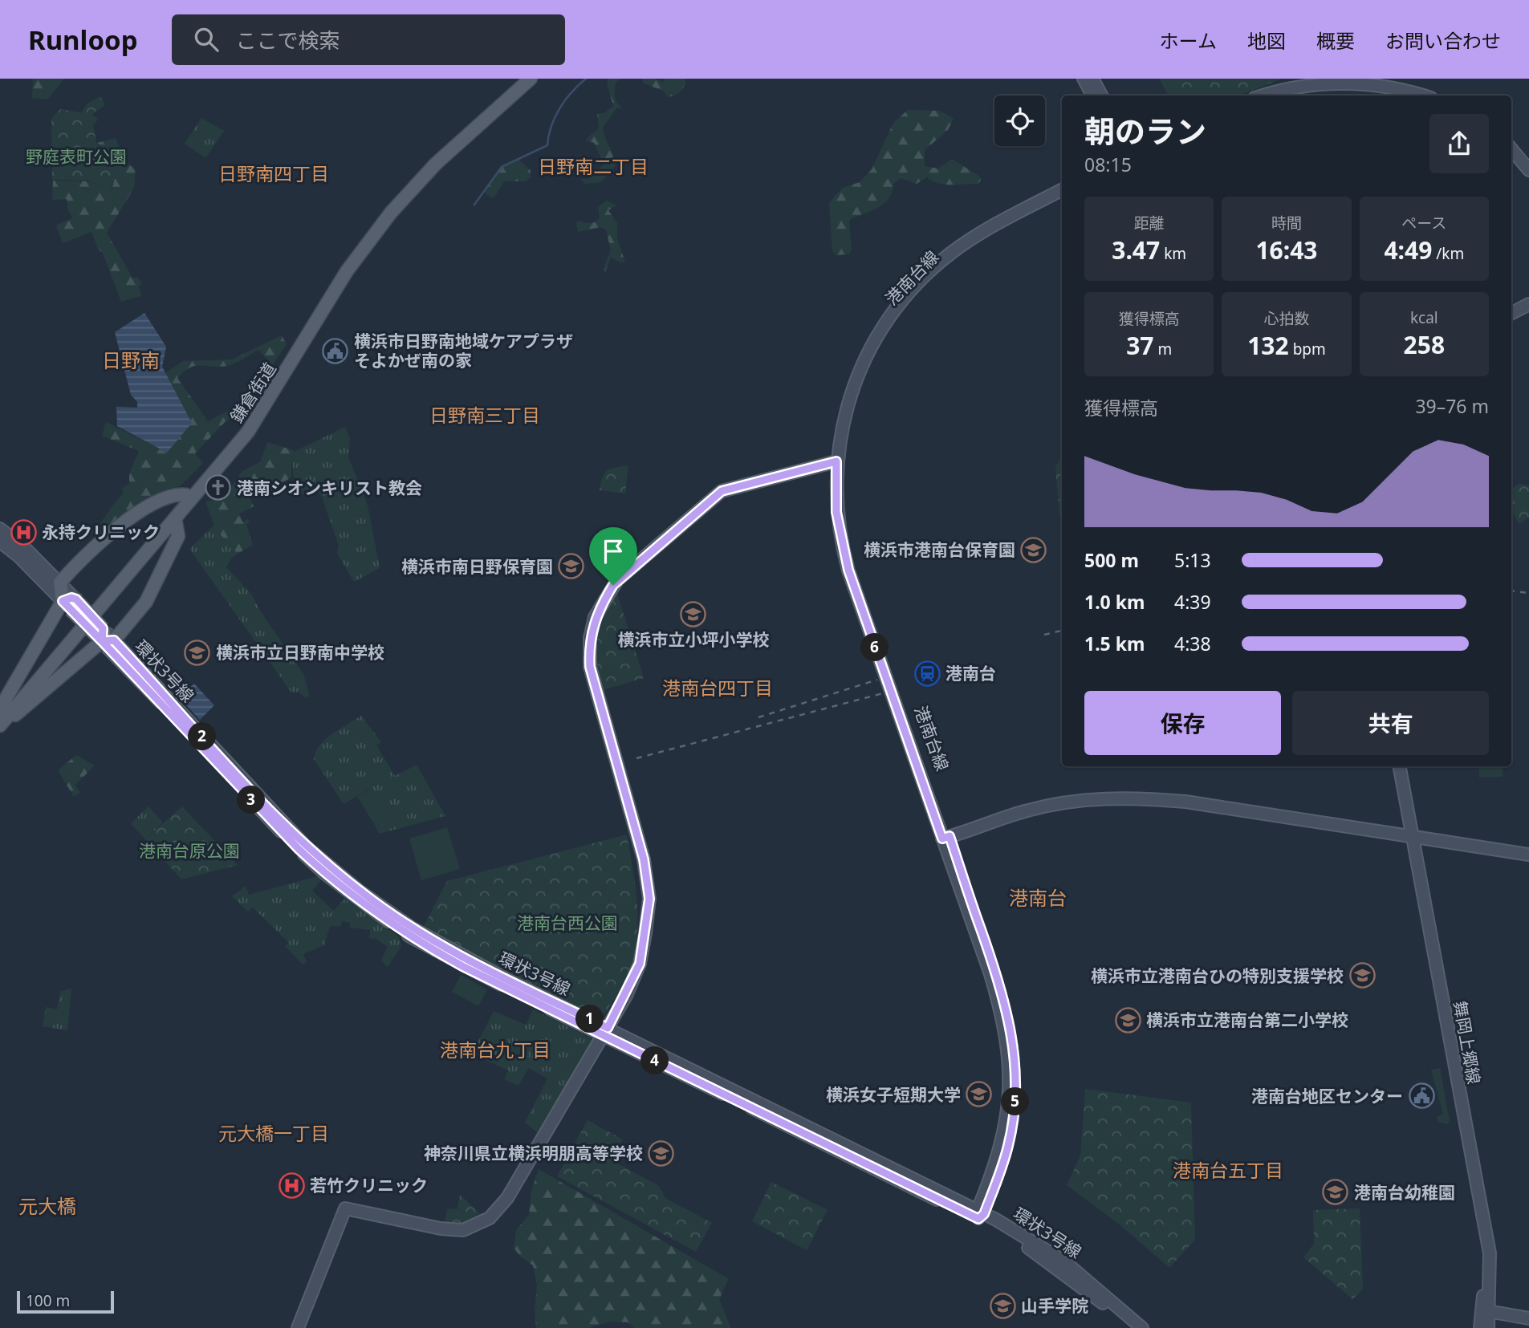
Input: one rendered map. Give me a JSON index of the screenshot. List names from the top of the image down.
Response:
{
  "streets": {
    "main road": ["鎌倉街道"],
    "street": ["港南台線", "環状3号線", "舞岡上郷線"]
  },
  "crossings": [
    ["港南台線", "環状3号線"]
  ],
  "districts": [
    "日野南二丁目",
    "日野南四丁目",
    "日野南",
    "日野南三丁目",
    "港南台四丁目",
    "港南台",
    "港南台九丁目",
    "元大橋一丁目",
    "港南台五丁目",
    "元大橋"
  ],
  "parks": ["野庭表町公園", "港南台原公園", "港南台西公園"],
  "places": {
    "public building": ["横浜市日野南地域ケアプラザ そよかぜ南の家", "港南台地区センター"],
    "church": ["港南シオンキリスト教会"],
    "hospital": ["永持クリニック", "若竹クリニック"],
    "school or university": [
      "横浜市港南台保育園",
      "横浜市南日野保育園",
      "横浜市立小坪小学校",
      "横浜市立日野南中学校",
      "横浜市立港南台ひの特別支援学校",
      "横浜市立港南台第二小学校",
      "横浜女子短期大学",
      "神奈川県立横浜明朋高等学校",
      "港南台幼稚園",
      "山手学院"
    ],
    "station": ["港南台"]
  },
  "scale_bar": "100 m",
  "page": {
    "header": "Runloop",
    "search": "ここで検索",
    "nav": [
      "ホーム",
      "地図",
      "概要",
      "お問い合わせ"
    ],
    "heading": ["朝のラン", "08:15"],
    "stats": [
      ["距離", "3.47 km"],
      ["時間", "16:43"],
      ["ペース", "4:49 /km"],
      ["獲得標高", "37 m"],
      ["心拍数", "132 bpm"],
      ["kcal", "258"]
    ],
    "chart": ["獲得標高", "39–76 m"],
    "list": [
      {
        "name": "500 m",
        "note": "5:13"
      },
      {
        "name": "1.0 km",
        "note": "4:39"
      },
      {
        "name": "1.5 km",
        "note": "4:38"
      }
    ],
    "pins": [
      "6",
      "2",
      "3",
      "1",
      "4",
      "5"
    ],
    "buttons": ["保存", "共有"],
    "scale": "100 m"
  }
}
